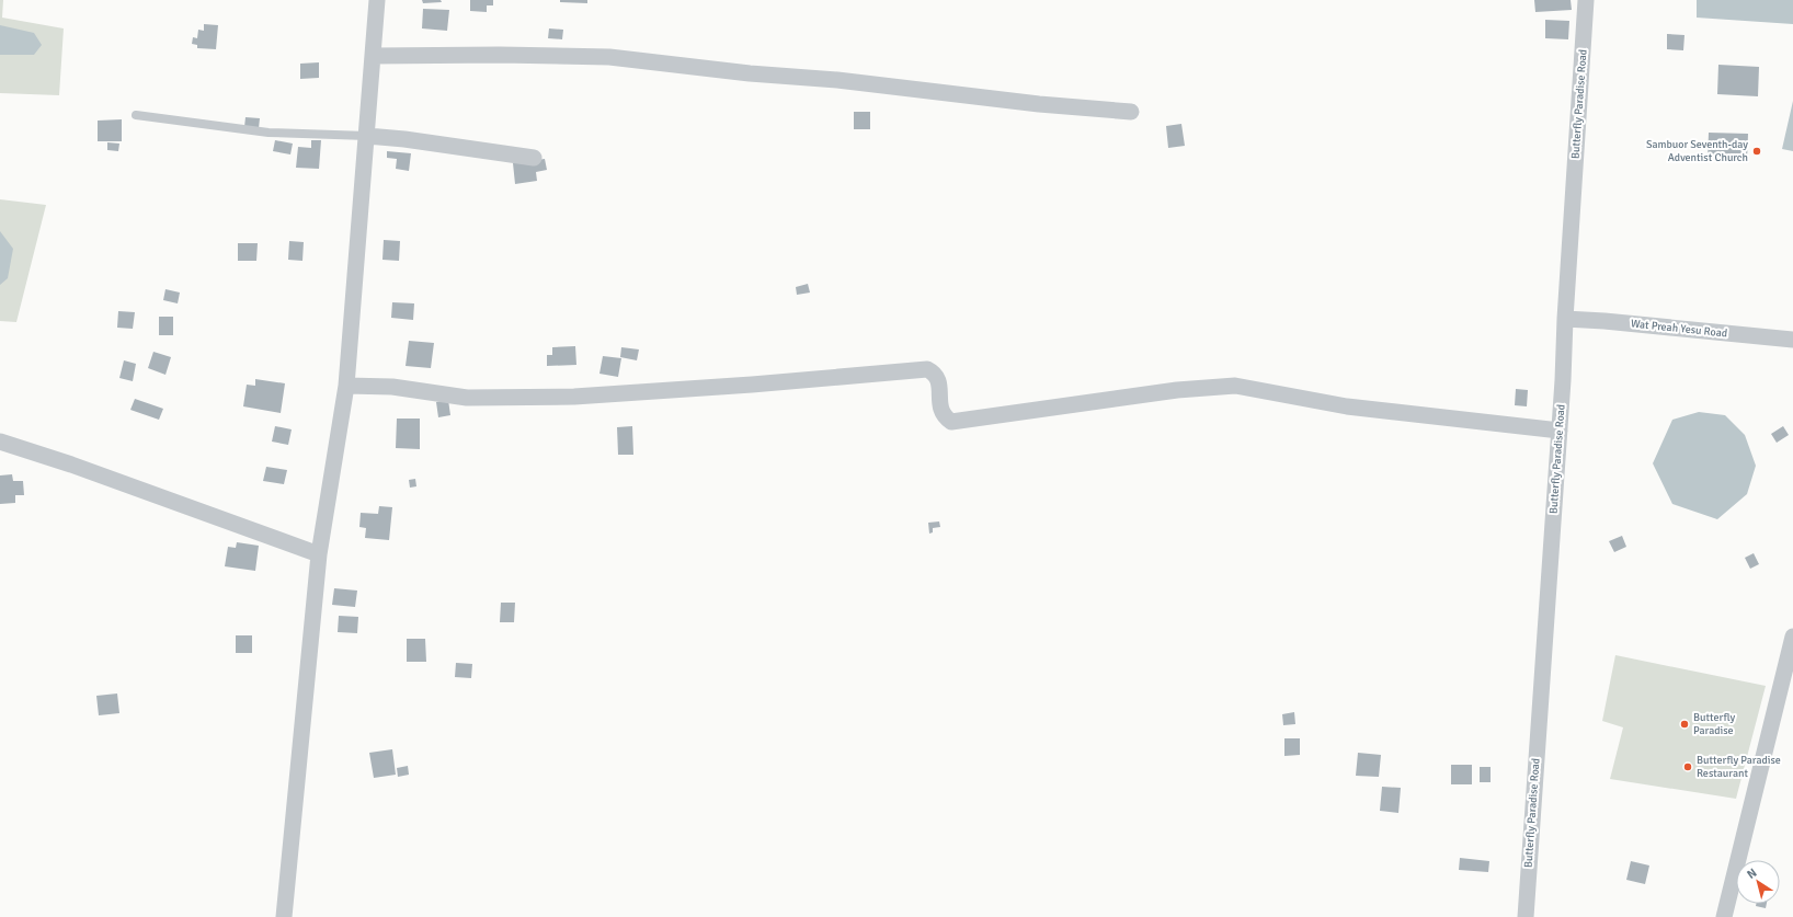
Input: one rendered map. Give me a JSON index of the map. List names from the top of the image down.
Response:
{
  "streets": {
    "street": ["Butterfly Paradise Road", "Wat Preah Yesu Road"]
  },
  "crossings": [
    ["Butterfly Paradise Road", "Wat Preah Yesu Road"]
  ],
  "places": ["Sambuor Seventh-day Adventist Church", "Butterfly Paradise", "Butterfly Paradise Restaurant"],
  "north": "top left"
}
